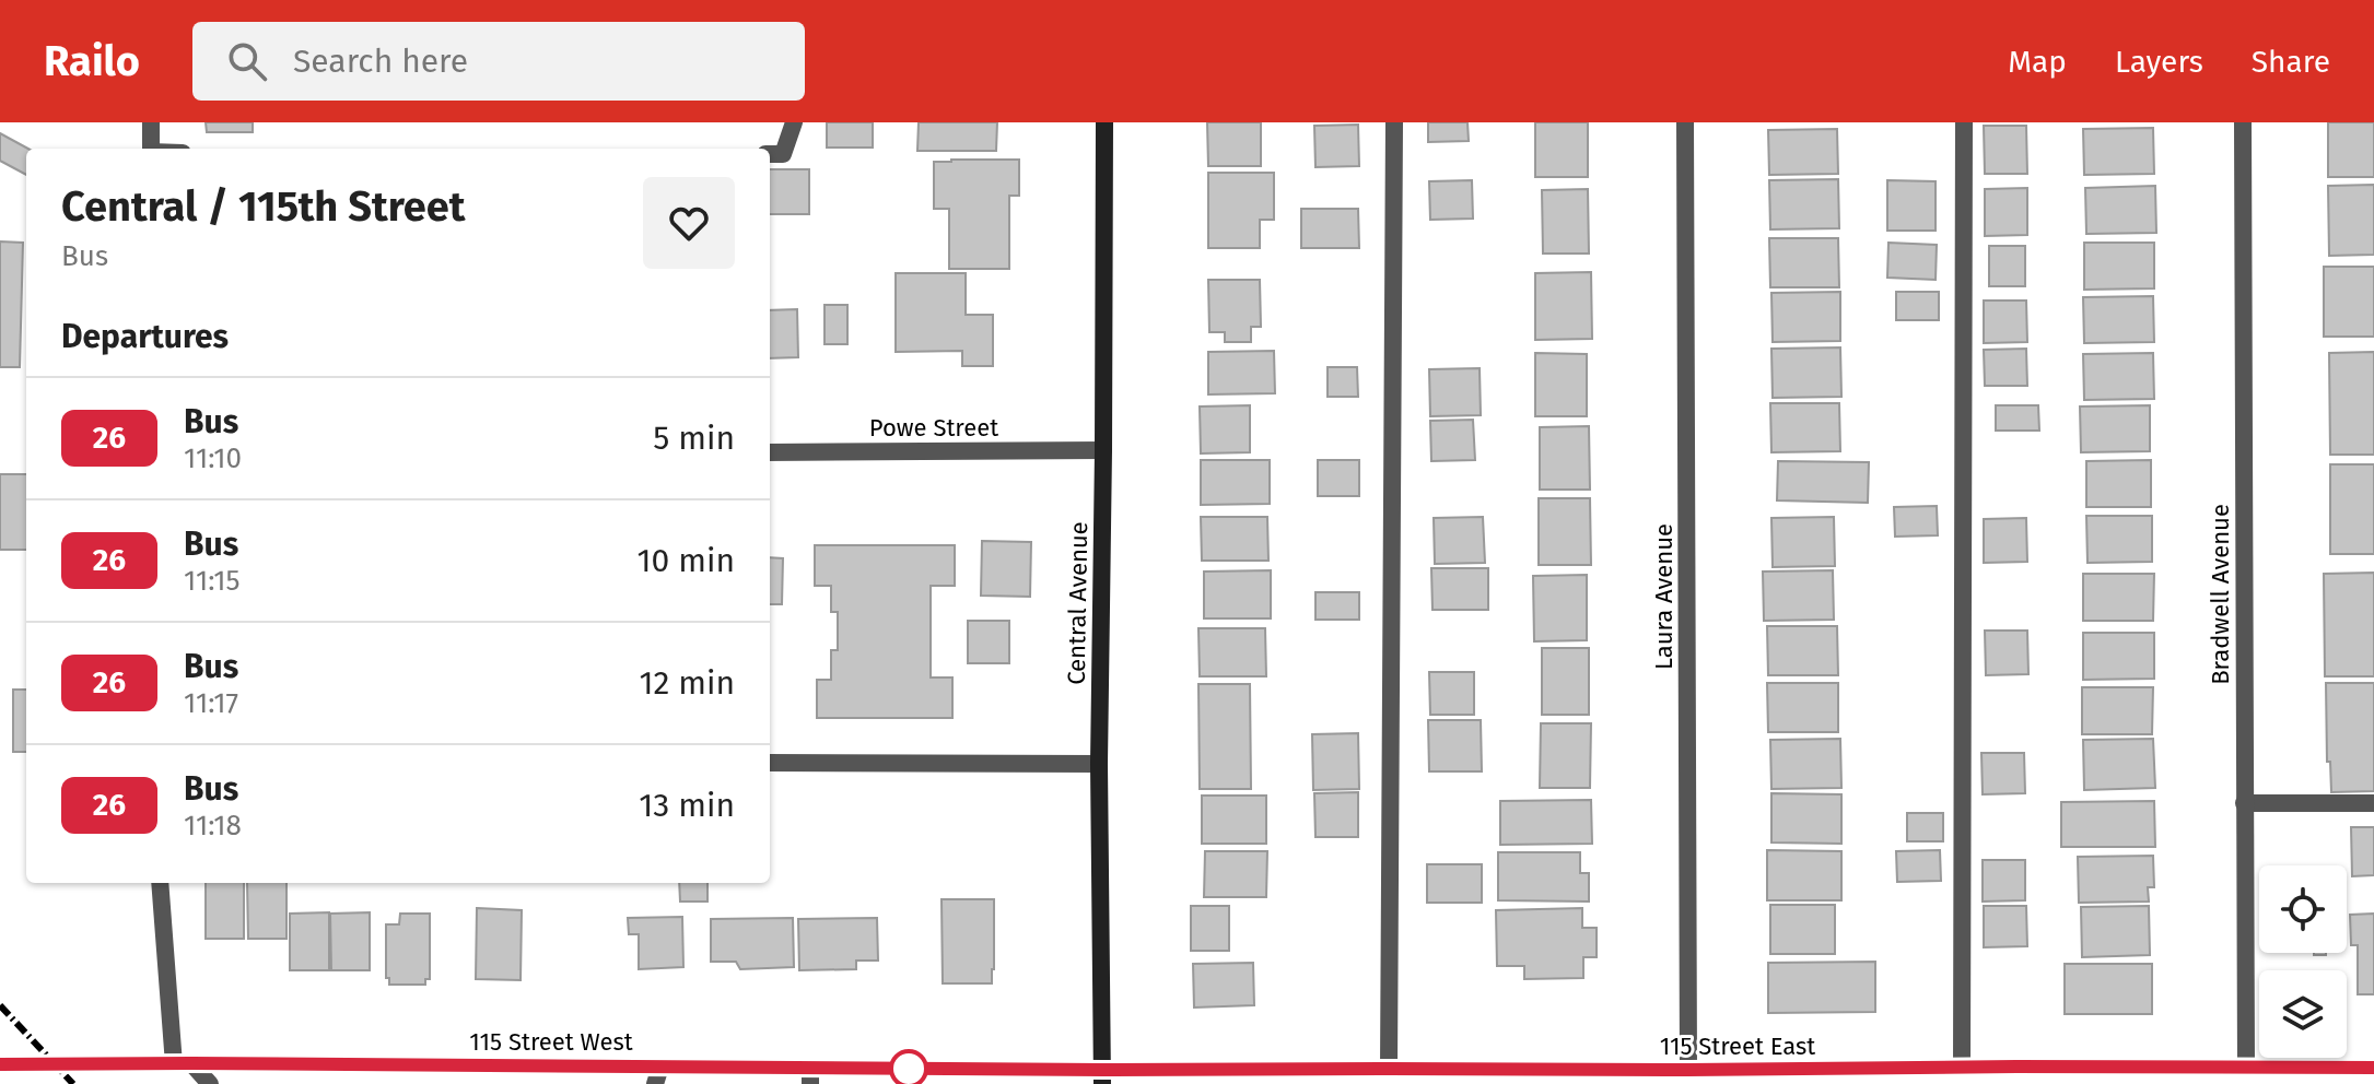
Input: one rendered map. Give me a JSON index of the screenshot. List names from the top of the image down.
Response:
{
  "streets": {
    "street": [
      "Powe Street",
      "Bradwell Avenue",
      "Laura Avenue",
      "Central Avenue",
      "115 Street West",
      "115 Street East"
    ]
  },
  "crossings": [
    ["Powe Street", "Central Avenue"],
    ["Bradwell Avenue", "115 Street East"],
    ["Laura Avenue", "115 Street East"],
    ["Central Avenue", "115 Street West"],
    ["Central Avenue", "115 Street East"],
    ["115 Street West", "115 Street East"]
  ],
  "lines": ["bus line 26"],
  "page": {
    "header": "Railo",
    "search": "Search here",
    "nav": ["Map", "Layers", "Share"],
    "heading": [
      ["Central / 115th Street", "Bus"],
      "Departures"
    ],
    "list": [
      {
        "mark": "26",
        "name": "Bus",
        "note": "11:10",
        "value": "5 min"
      },
      {
        "mark": "26",
        "name": "Bus",
        "note": "11:15",
        "value": "10 min"
      },
      {
        "mark": "26",
        "name": "Bus",
        "note": "11:17",
        "value": "12 min"
      },
      {
        "mark": "26",
        "name": "Bus",
        "note": "11:18",
        "value": "13 min"
      }
    ]
  }
}
